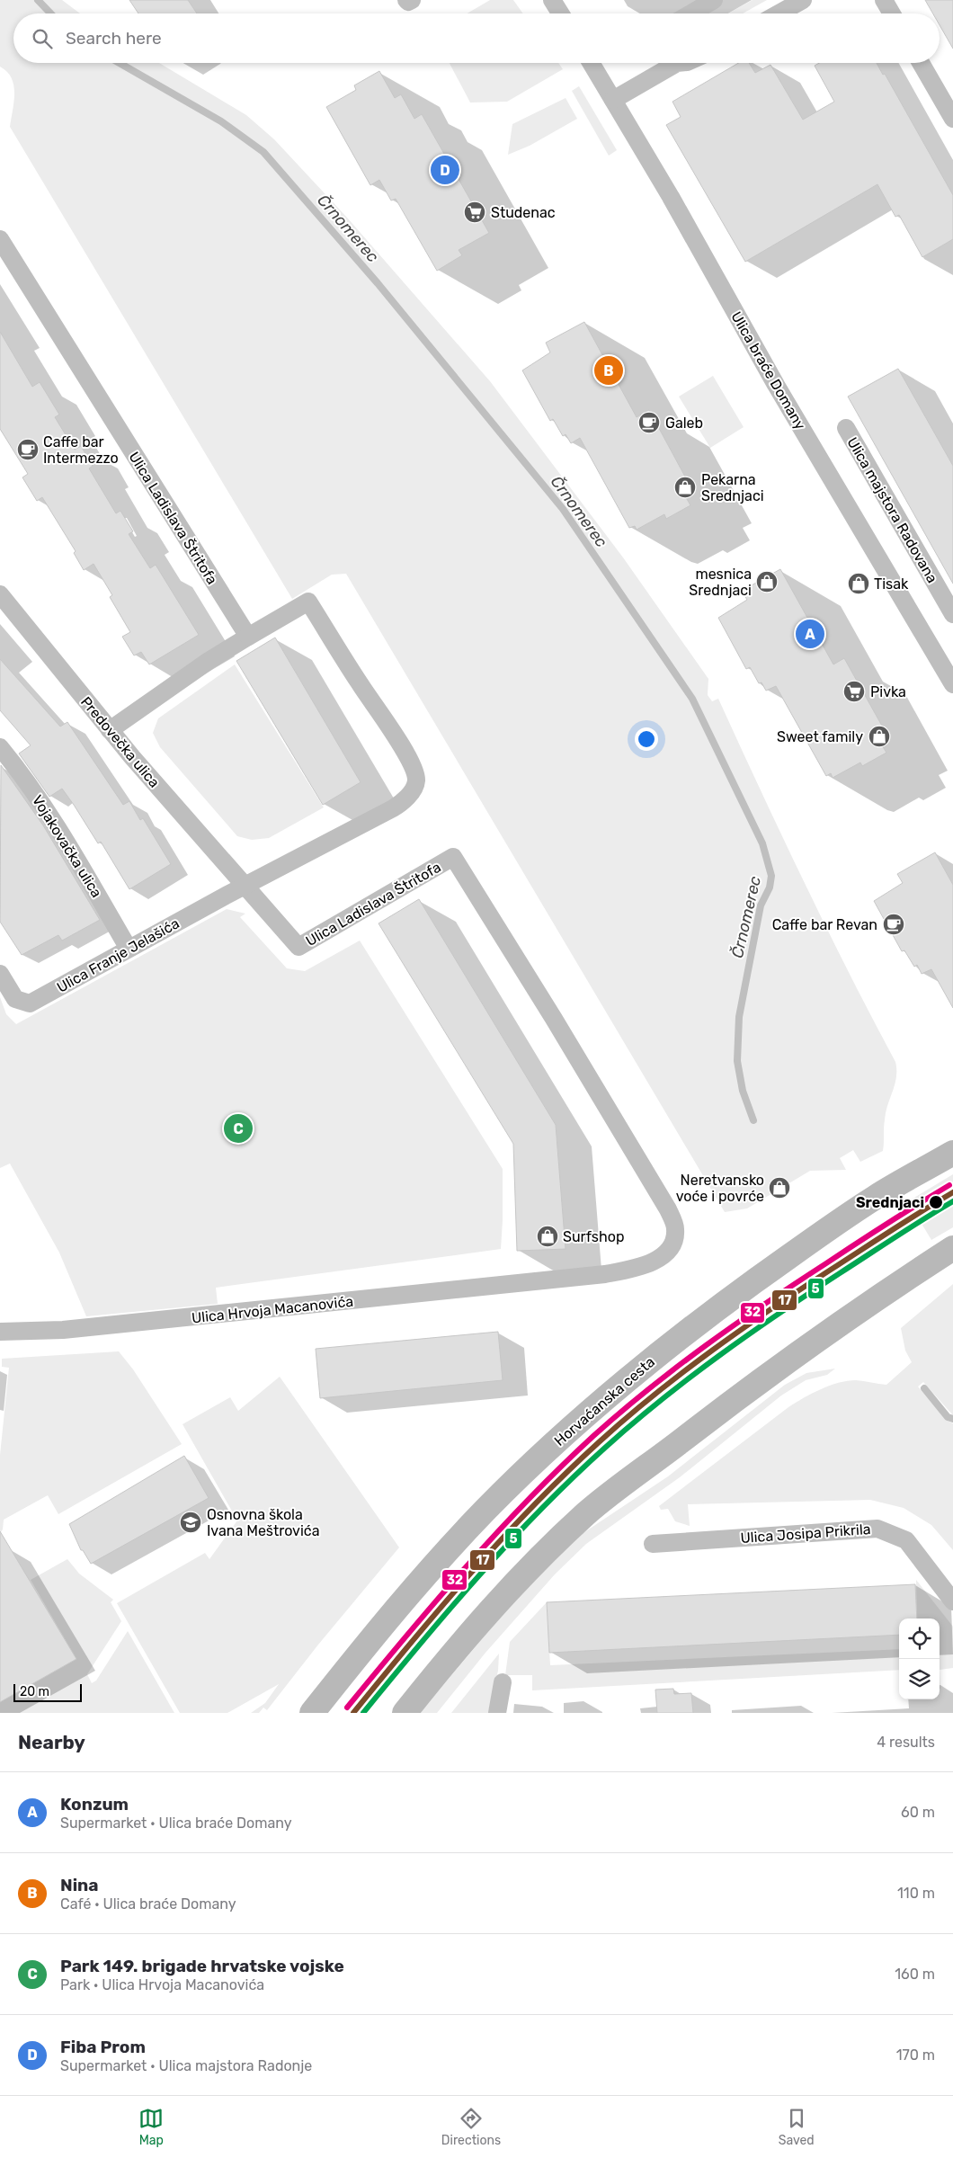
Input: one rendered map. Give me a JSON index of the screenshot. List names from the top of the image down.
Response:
{
  "streets": {
    "street": [
      "Ulica braće Domany",
      "Ulica majstora Radovana",
      "Ulica Ladislava Štritofa",
      "Predovečka ulica",
      "Vojakovačka ulica",
      "Ulica Franje Jelašića",
      "Ulica Hrvoja Macanovića",
      "Horvaćanska cesta",
      "Ulica Josipa Prikrila"
    ]
  },
  "crossings": [
    ["Ulica Ladislava Štritofa", "Predovečka ulica"],
    ["Ulica Ladislava Štritofa", "Ulica Franje Jelašića"],
    ["Ulica Ladislava Štritofa", "Ulica Hrvoja Macanovića"],
    ["Predovečka ulica", "Ulica Franje Jelašića"],
    ["Vojakovačka ulica", "Ulica Franje Jelašića"]
  ],
  "water": ["Črnomerec"],
  "places": {
    "supermarket": ["Studenac", "Pivka"],
    "cafe": ["Galeb", "Caffe bar Intermezzo", "Caffe bar Revan"],
    "shop": [
      "Pekarna Srednjaci",
      "mesnica Srednjaci",
      "Tisak",
      "Sweet family",
      "Neretvansko voće i povrće",
      "Surfshop"
    ],
    "other": ["Srednjaci"],
    "school or university": ["Osnovna škola Ivana Meštrovića"]
  },
  "lines": ["transit line 32", "transit line 17", "transit line 5"],
  "scale_bar": "20 m",
  "page": {
    "search": "Search here",
    "pins": [
      "D",
      "B",
      "A",
      "C"
    ],
    "scale": "20 m",
    "heading": ["Nearby", "4 results"],
    "list": [
      {
        "mark": "A",
        "name": "Konzum",
        "note": "Supermarket · Ulica braće Domany",
        "value": "60 m"
      },
      {
        "mark": "B",
        "name": "Nina",
        "note": "Café · Ulica braće Domany",
        "value": "110 m"
      },
      {
        "mark": "C",
        "name": "Park 149. brigade hrvatske vojske",
        "note": "Park · Ulica Hrvoja Macanovića",
        "value": "160 m"
      },
      {
        "mark": "D",
        "name": "Fiba Prom",
        "note": "Supermarket · Ulica majstora Radonje",
        "value": "170 m"
      }
    ],
    "nav": ["Map", "Directions", "Saved"]
  }
}
